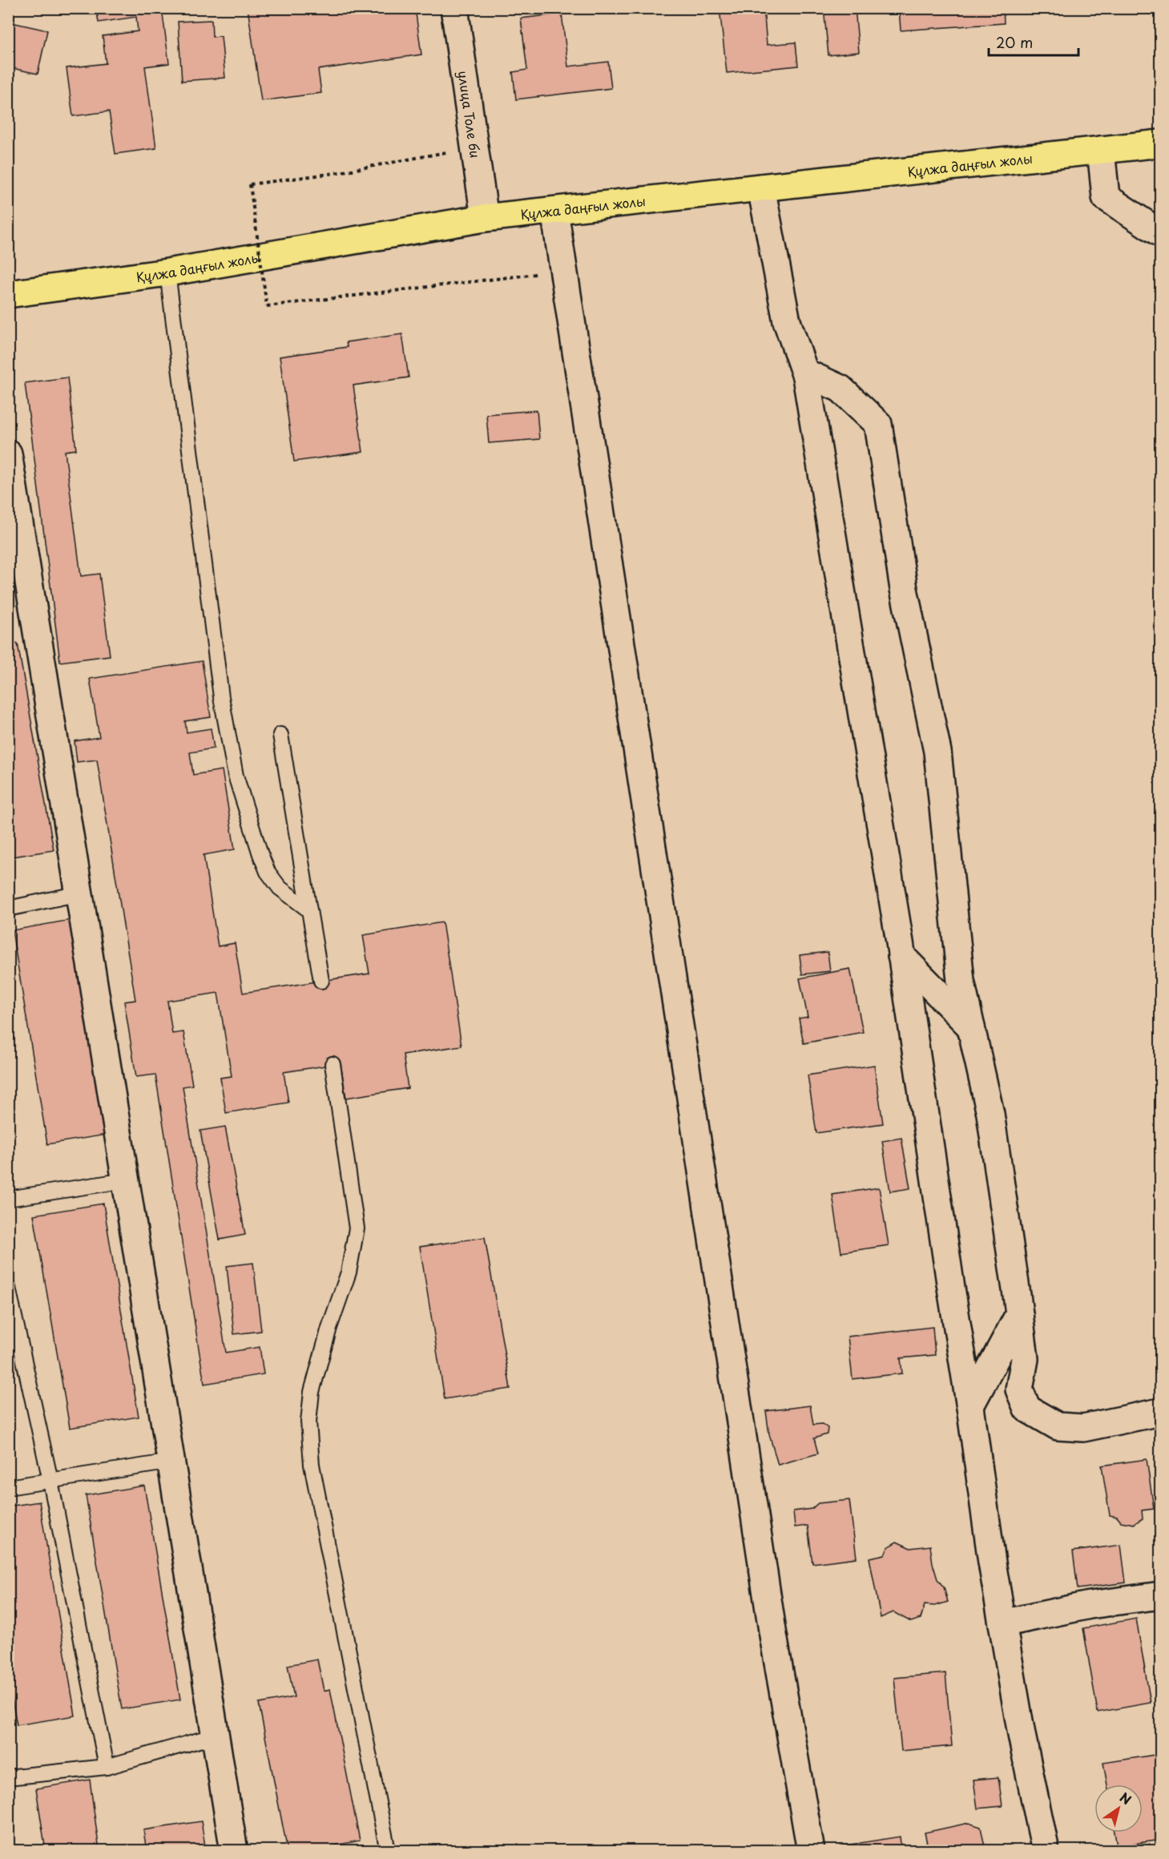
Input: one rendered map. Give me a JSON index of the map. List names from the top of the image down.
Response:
{
  "streets": {
    "main road": ["Құлжа даңғыл жолы"],
    "street": ["улица Толе би"]
  },
  "crossings": [
    ["улица Толе би", "Құлжа даңғыл жолы"]
  ],
  "scale_bar": "20 m",
  "north": "top right"
}
